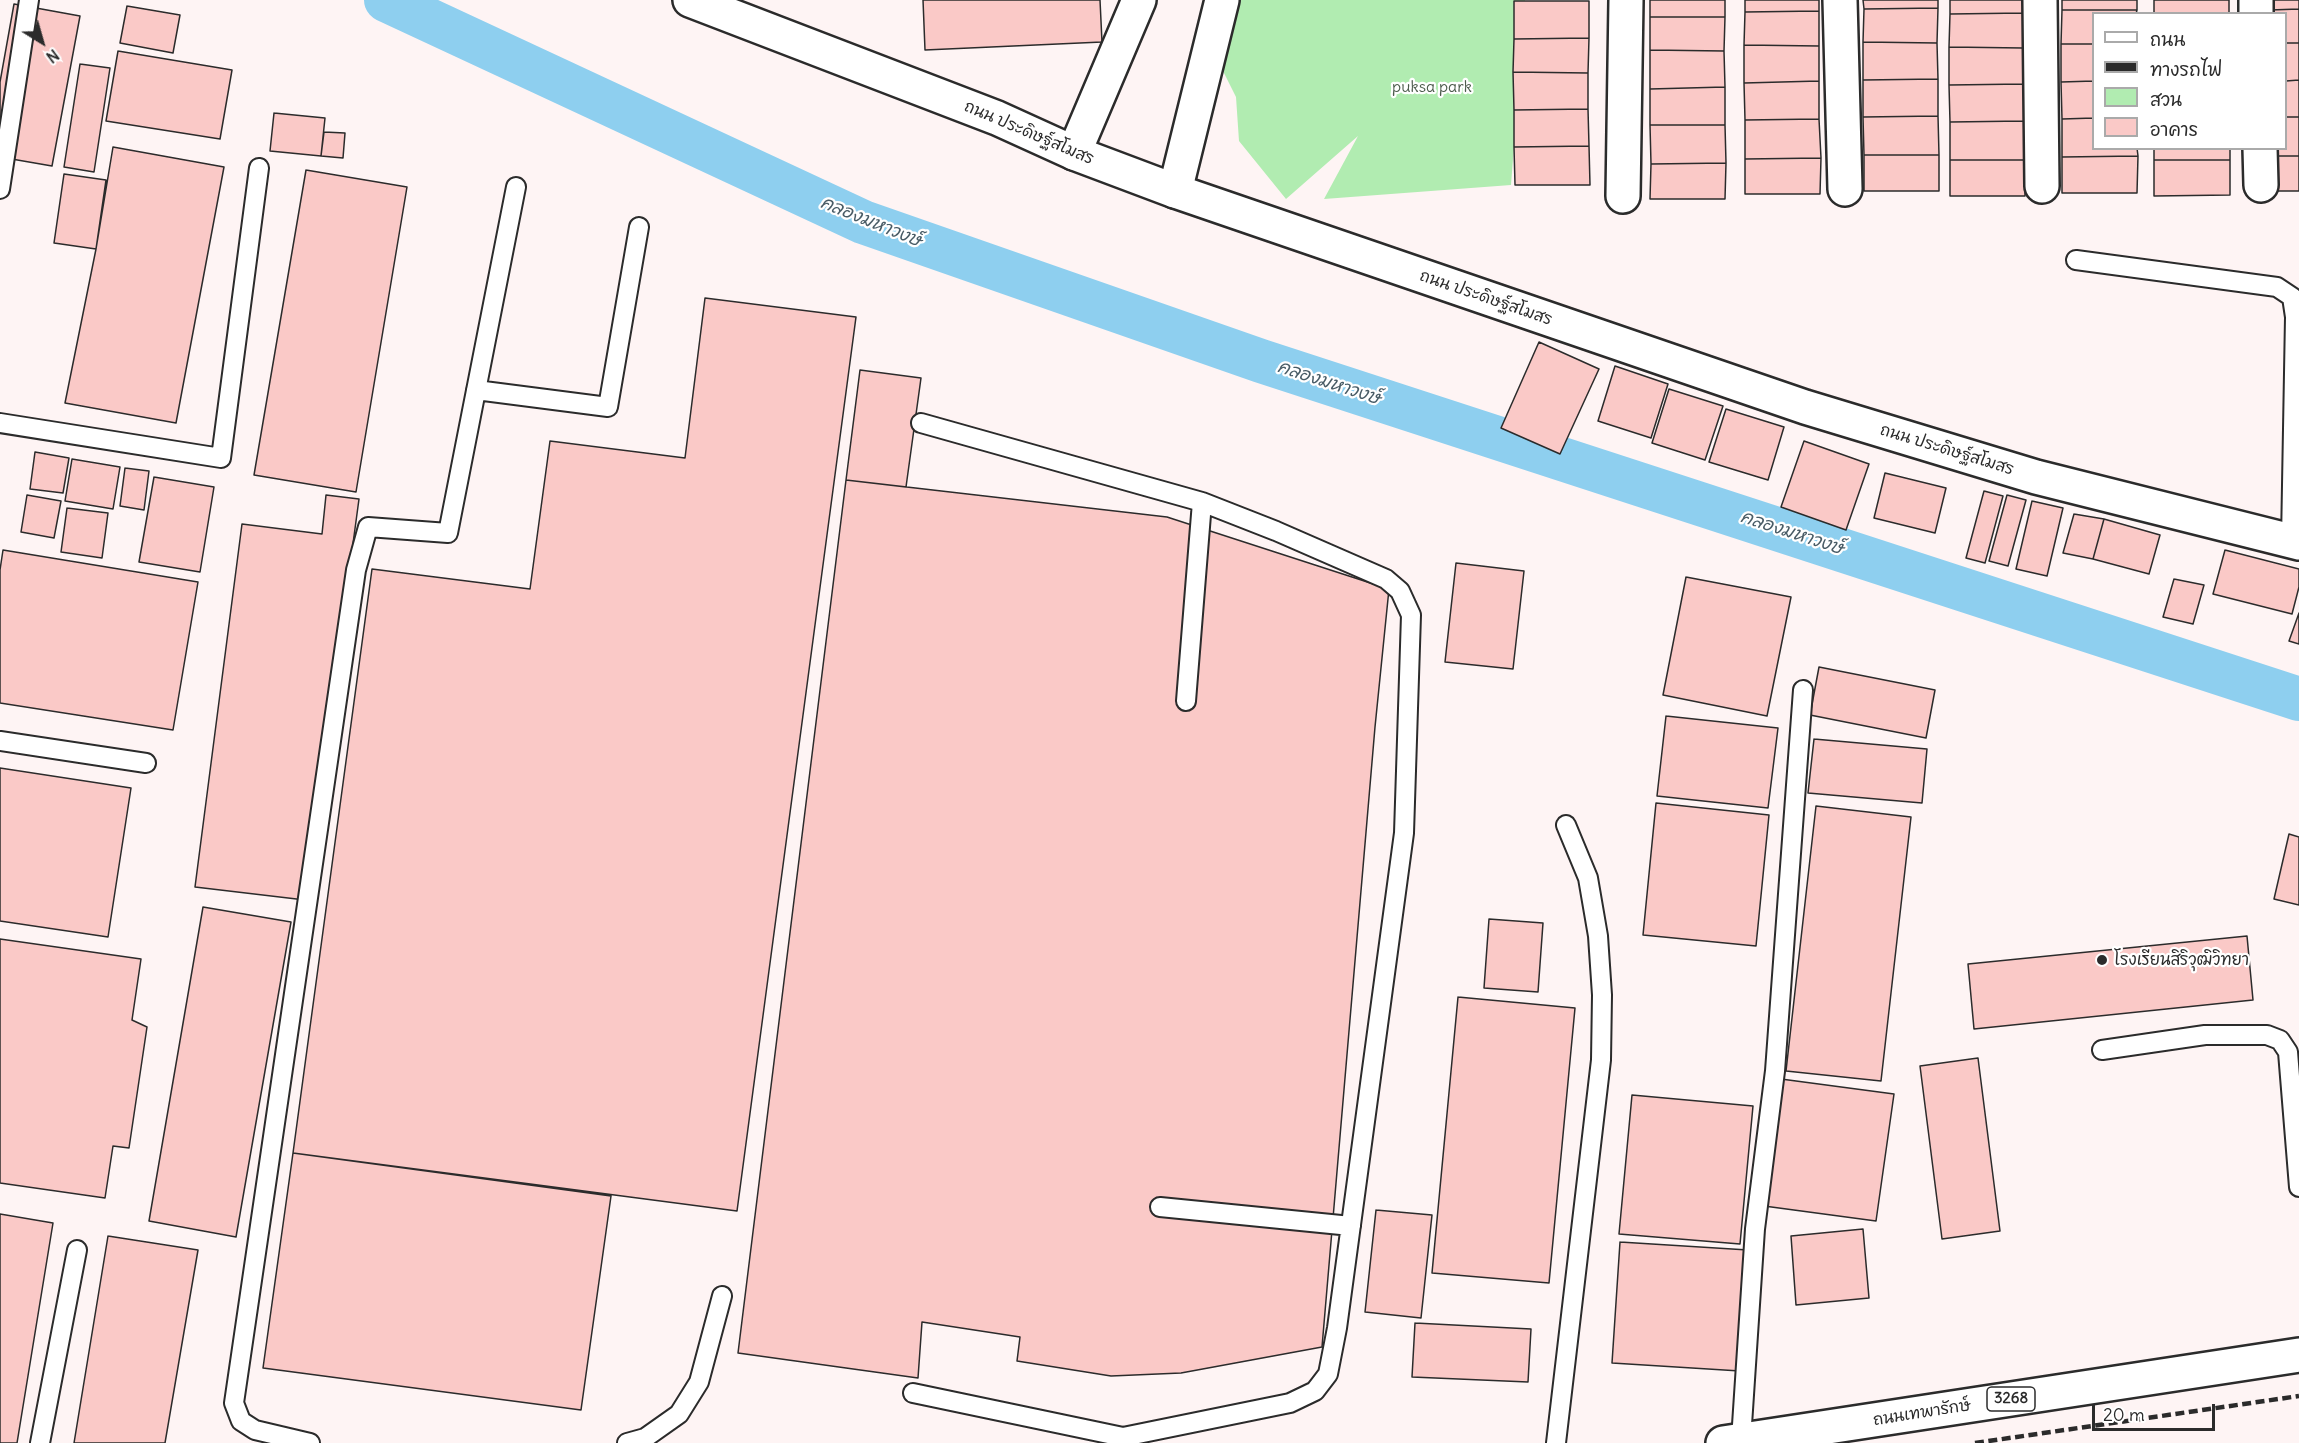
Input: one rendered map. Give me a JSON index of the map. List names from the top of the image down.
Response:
{
  "streets": {
    "street": ["ถนน ประดิษฐ์สโมสร", "3268", "ถนนเทพารักษ์"]
  },
  "water": ["คลองมหาวงษ์"],
  "parks": ["puksa park"],
  "places": ["โรงเรียนสิริวุฒิวิทยา"],
  "legend": [
    "ถนน",
    "ทางรถไฟ",
    "สวน",
    "อาคาร"
  ],
  "scale_bar": "20 m",
  "north": "bottom right"
}
